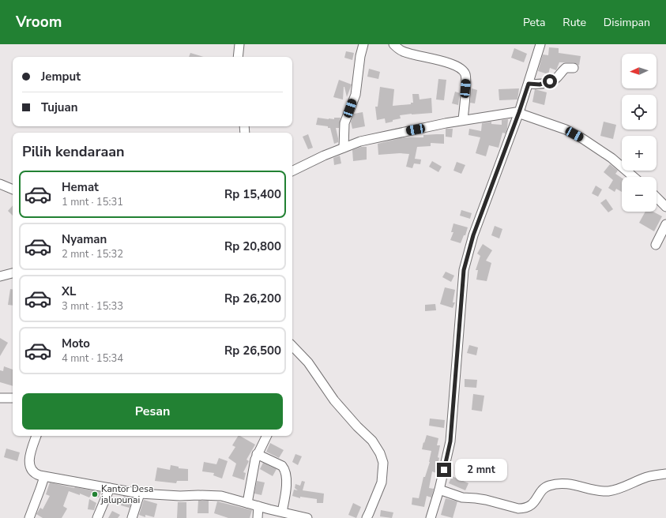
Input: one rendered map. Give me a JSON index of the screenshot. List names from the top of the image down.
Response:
{
  "places": ["Kantor Desa jalupunai"],
  "north": "left",
  "page": {
    "header": "Vroom",
    "nav": ["Peta", "Rute", "Disimpan"],
    "map_buttons": ["+", "−"],
    "banner": ["Jemput", "Tujuan"],
    "heading": "Pilih kendaraan",
    "list": [
      {
        "name": "Hemat",
        "note": "1 mnt · 15:31",
        "value": "Rp 15,400"
      },
      {
        "name": "Nyaman",
        "note": "2 mnt · 15:32",
        "value": "Rp 20,800"
      },
      {
        "name": "XL",
        "note": "3 mnt · 15:33",
        "value": "Rp 26,200"
      },
      {
        "name": "Moto",
        "note": "4 mnt · 15:34",
        "value": "Rp 26,500"
      }
    ],
    "buttons": "Pesan",
    "bubble": "2 mnt"
  }
}
